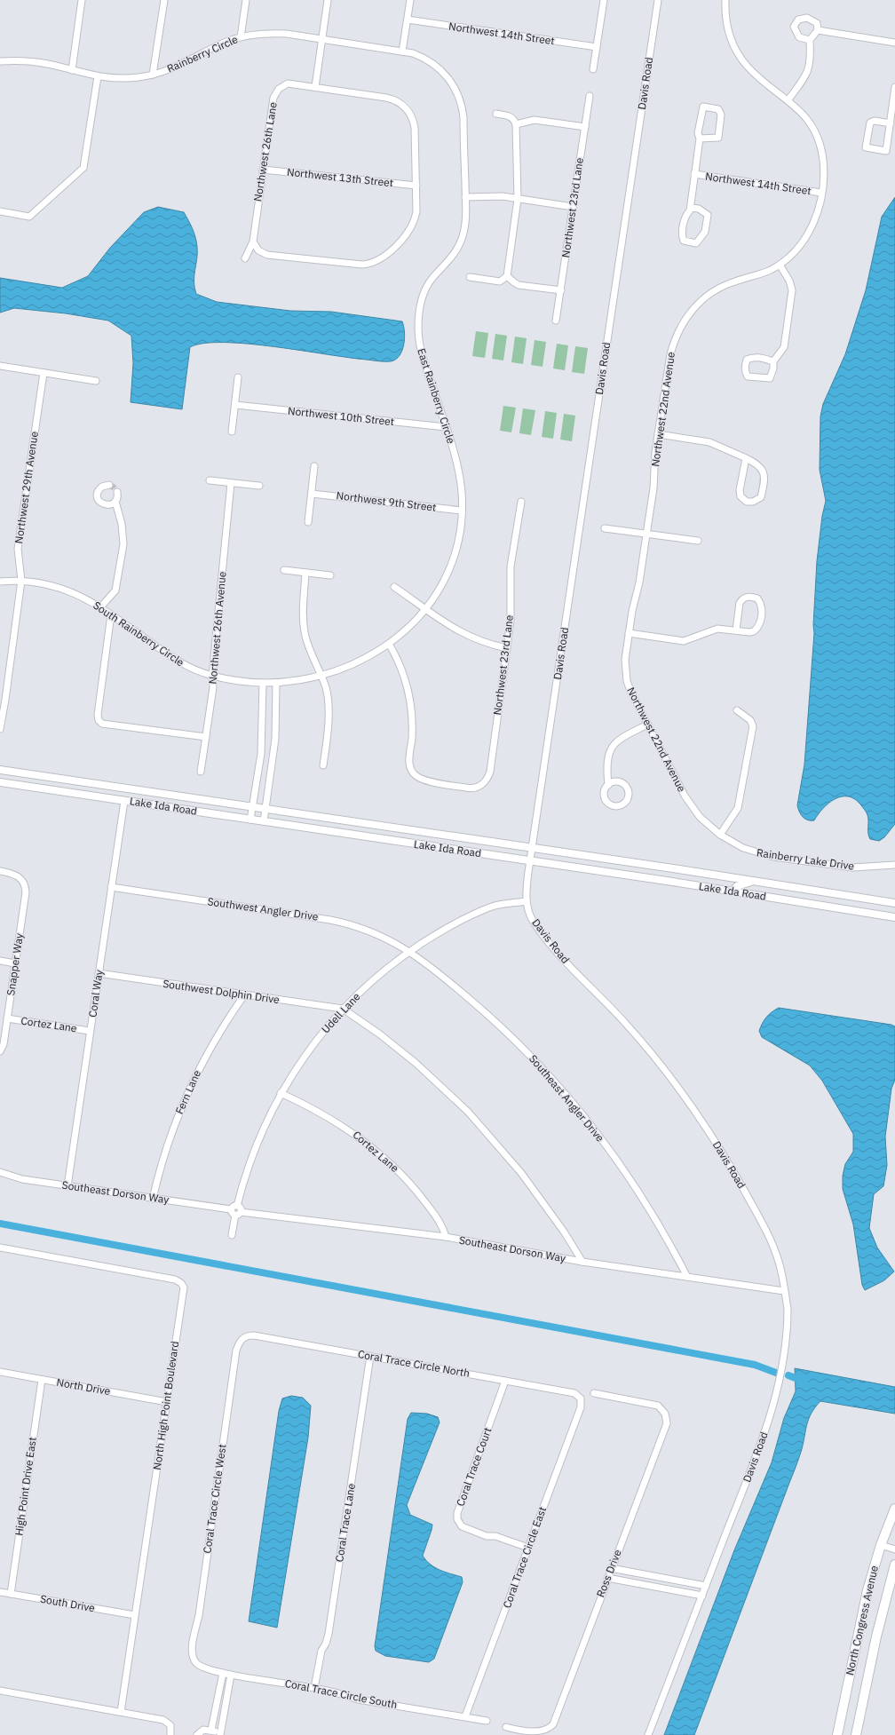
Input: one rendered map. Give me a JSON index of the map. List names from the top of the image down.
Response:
{
  "streets": {
    "main road": ["North Congress Avenue"],
    "street": [
      "Northwest 14th Street",
      "Rainberry Circle",
      "Davis Road",
      "Northwest 26th Lane",
      "Northwest 13th Street",
      "Northwest 23rd Lane",
      "East Rainberry Circle",
      "Northwest 22nd Avenue",
      "Northwest 10th Street",
      "Northwest 29th Avenue",
      "Northwest 9th Street",
      "Northwest 26th Avenue",
      "South Rainberry Circle",
      "Lake Ida Road",
      "Rainberry Lake Drive",
      "Southwest Angler Drive",
      "Snapper Way",
      "Southwest Dolphin Drive",
      "Coral Way",
      "Udell Lane",
      "Cortez Lane",
      "Fern Lane",
      "Southeast Angler Drive",
      "Southeast Dorson Way",
      "Coral Trace Circle North",
      "North Drive",
      "North High Point Boulevard",
      "Coral Trace Court",
      "High Point Drive East",
      "Coral Trace Circle West",
      "Coral Trace Lane",
      "Coral Trace Circle East",
      "Ross Drive",
      "South Drive",
      "Coral Trace Circle South"
    ]
  },
  "crossings": [
    ["Northwest 14th Street", "Northwest 22nd Avenue"],
    ["Rainberry Circle", "East Rainberry Circle"],
    ["Davis Road", "Lake Ida Road"],
    ["Davis Road", "Udell Lane"],
    ["Davis Road", "Southeast Dorson Way"],
    ["Northwest 26th Lane", "Northwest 13th Street"],
    ["Northwest 23rd Lane", "South Rainberry Circle"],
    ["East Rainberry Circle", "Northwest 10th Street"],
    ["East Rainberry Circle", "Northwest 9th Street"],
    ["East Rainberry Circle", "South Rainberry Circle"],
    ["Northwest 22nd Avenue", "Rainberry Lake Drive"],
    ["Northwest 29th Avenue", "South Rainberry Circle"],
    ["Northwest 26th Avenue", "South Rainberry Circle"],
    ["Lake Ida Road", "Coral Way"],
    ["Southwest Angler Drive", "Coral Way"],
    ["Southwest Angler Drive", "Udell Lane"],
    ["Southwest Angler Drive", "Southeast Angler Drive"],
    ["Snapper Way", "Cortez Lane"],
    ["Southwest Dolphin Drive", "Coral Way"],
    ["Southwest Dolphin Drive", "Udell Lane"],
    ["Southwest Dolphin Drive", "Fern Lane"],
    ["Coral Way", "Cortez Lane"],
    ["Coral Way", "Southeast Dorson Way"],
    ["Udell Lane", "Cortez Lane"],
    ["Udell Lane", "Southeast Angler Drive"],
    ["Udell Lane", "Southeast Dorson Way"],
    ["Cortez Lane", "Southeast Dorson Way"],
    ["Fern Lane", "Southeast Dorson Way"],
    ["Southeast Angler Drive", "Southeast Dorson Way"],
    ["Coral Trace Circle North", "Coral Trace Court"],
    ["Coral Trace Circle North", "Coral Trace Circle West"],
    ["Coral Trace Circle North", "Coral Trace Lane"],
    ["Coral Trace Circle North", "Coral Trace Circle East"],
    ["North Drive", "North High Point Boulevard"],
    ["North Drive", "High Point Drive East"],
    ["North High Point Boulevard", "South Drive"],
    ["Coral Trace Court", "Coral Trace Circle East"],
    ["High Point Drive East", "South Drive"],
    ["Coral Trace Circle West", "Coral Trace Circle South"],
    ["Coral Trace Lane", "Coral Trace Circle South"],
    ["Coral Trace Circle East", "Coral Trace Circle South"]
  ]
}
